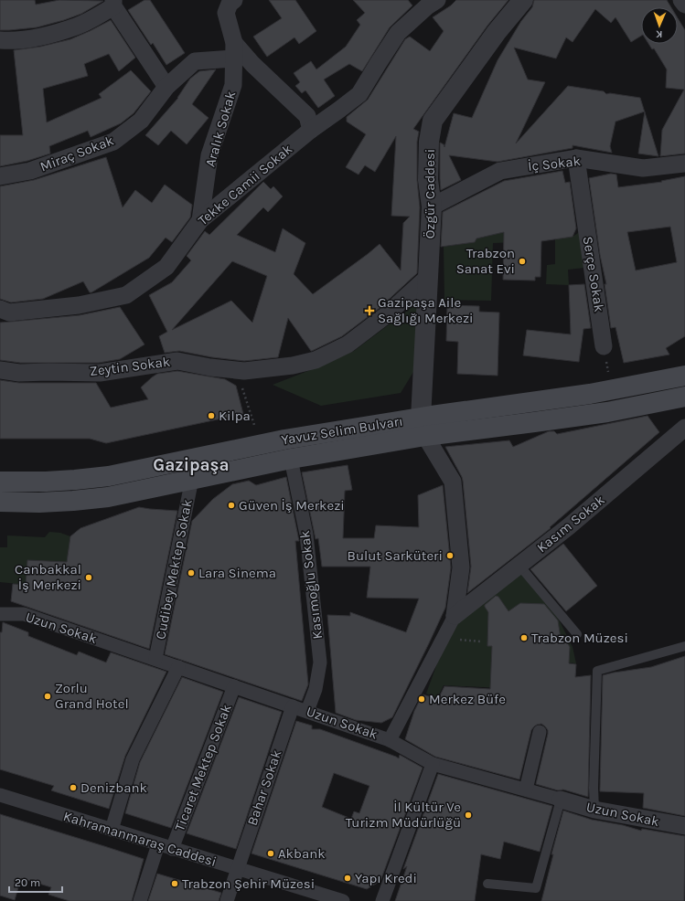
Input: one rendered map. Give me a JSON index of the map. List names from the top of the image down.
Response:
{
  "streets": {
    "main road": ["Yavuz Selim Bulvarı"],
    "street": [
      "Aralık Sokak",
      "Miraç Sokak",
      "İç Sokak",
      "Tekke Camii Sokak",
      "Özgür Caddesi",
      "Serçe Sokak",
      "Zeytin Sokak",
      "Kasım Sokak",
      "Cudibey Mektep Sokak",
      "Kasımoğlu Sokak",
      "Uzun Sokak",
      "Ticaret Mektep Sokak",
      "Bahar Sokak",
      "Kahramanmaraş Caddesi"
    ]
  },
  "crossings": [
    ["Aralık Sokak", "Miraç Sokak"],
    ["Aralık Sokak", "Tekke Camii Sokak"],
    ["İç Sokak", "Özgür Caddesi"],
    ["İç Sokak", "Serçe Sokak"],
    ["Özgür Caddesi", "Zeytin Sokak"],
    ["Özgür Caddesi", "Yavuz Selim Bulvarı"],
    ["Yavuz Selim Bulvarı", "Cudibey Mektep Sokak"],
    ["Yavuz Selim Bulvarı", "Kasımoğlu Sokak"],
    ["Cudibey Mektep Sokak", "Uzun Sokak"],
    ["Kasımoğlu Sokak", "Uzun Sokak"],
    ["Uzun Sokak", "Ticaret Mektep Sokak"],
    ["Uzun Sokak", "Bahar Sokak"],
    ["Ticaret Mektep Sokak", "Kahramanmaraş Caddesi"],
    ["Bahar Sokak", "Kahramanmaraş Caddesi"]
  ],
  "districts": ["Gazipaşa"],
  "places": {
    "other": [
      "Trabzon Sanat Evi",
      "Kilpa",
      "Güven İş Merkezi",
      "Bulut Sarküteri",
      "Lara Sinema",
      "Canbakkal İş Merkezi",
      "Trabzon Müzesi",
      "Zorlu Grand Hotel",
      "Merkez Büfe",
      "Denizbank",
      "İl Kültür Ve Turizm Müdürlüğü",
      "Akbank",
      "Yapı Kredi",
      "Trabzon Şehir Müzesi"
    ],
    "health": ["Gazipaşa Aile Sağlığı Merkezi"]
  },
  "scale_bar": "20 m",
  "north": "bottom"
}
